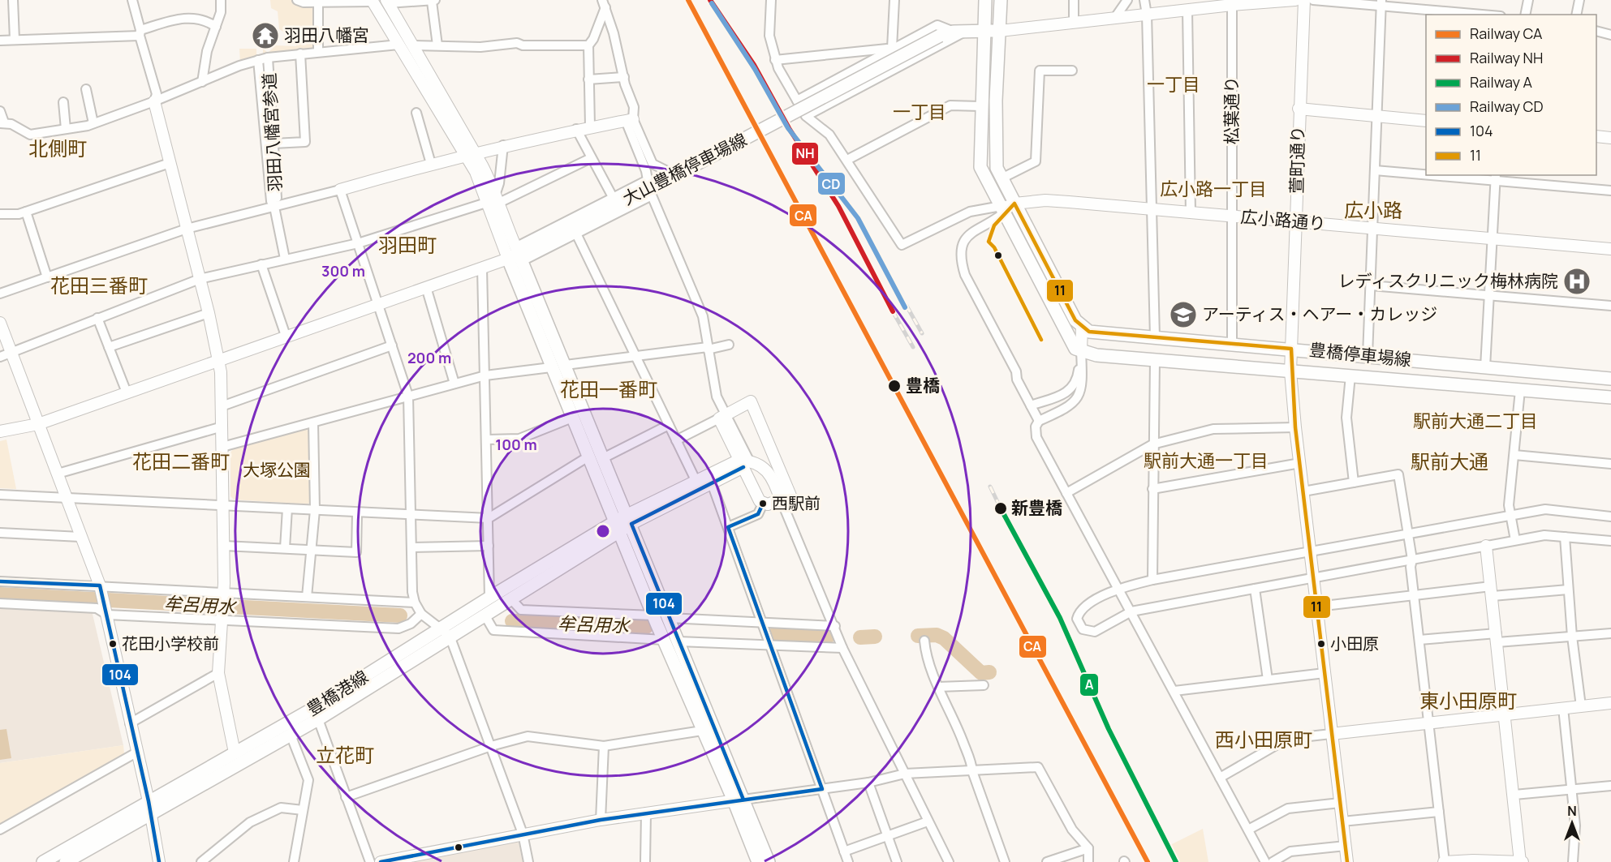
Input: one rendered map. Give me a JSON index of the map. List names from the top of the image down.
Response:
{
  "streets": {
    "main road": ["大山豊橋停車場線", "豊橋停車場線", "豊橋港線"],
    "street": [
      "松葉通り",
      "羽田八幡宮参道",
      "萱町通り",
      "広小路通り"
    ]
  },
  "crossings": [
    ["松葉通り", "広小路通り"],
    ["松葉通り", "豊橋停車場線"],
    ["萱町通り", "広小路通り"],
    ["萱町通り", "豊橋停車場線"]
  ],
  "districts": [
    "一丁目",
    "一丁目",
    "北側町",
    "広小路一丁目",
    "広小路",
    "羽田町",
    "花田三番町",
    "花田一番町",
    "駅前大通二丁目",
    "駅前大通一丁目",
    "花田二番町",
    "駅前大通",
    "東小田原町",
    "西小田原町",
    "立花町"
  ],
  "water": ["牟呂用水"],
  "parks": ["大塚公園"],
  "places": {
    "temple": ["羽田八幡宮"],
    "hospital": ["レディスクリニック梅林病院"],
    "school or university": ["アーティス・ヘアー・カレッジ"],
    "other": [
      "豊橋",
      "西駅前",
      "新豊橋",
      "花田小学校前",
      "小田原"
    ]
  },
  "lines": [
    "rail line CA",
    "rail line NH",
    "rail line CD",
    "transit line 11",
    "transit line 104",
    "rail line A"
  ],
  "legend": [
    "Railway CA",
    "Railway NH",
    "Railway A",
    "Railway CD",
    "104",
    "11"
  ],
  "north": "top",
  "rings": ["300 m", "200 m", "100 m"]
}
